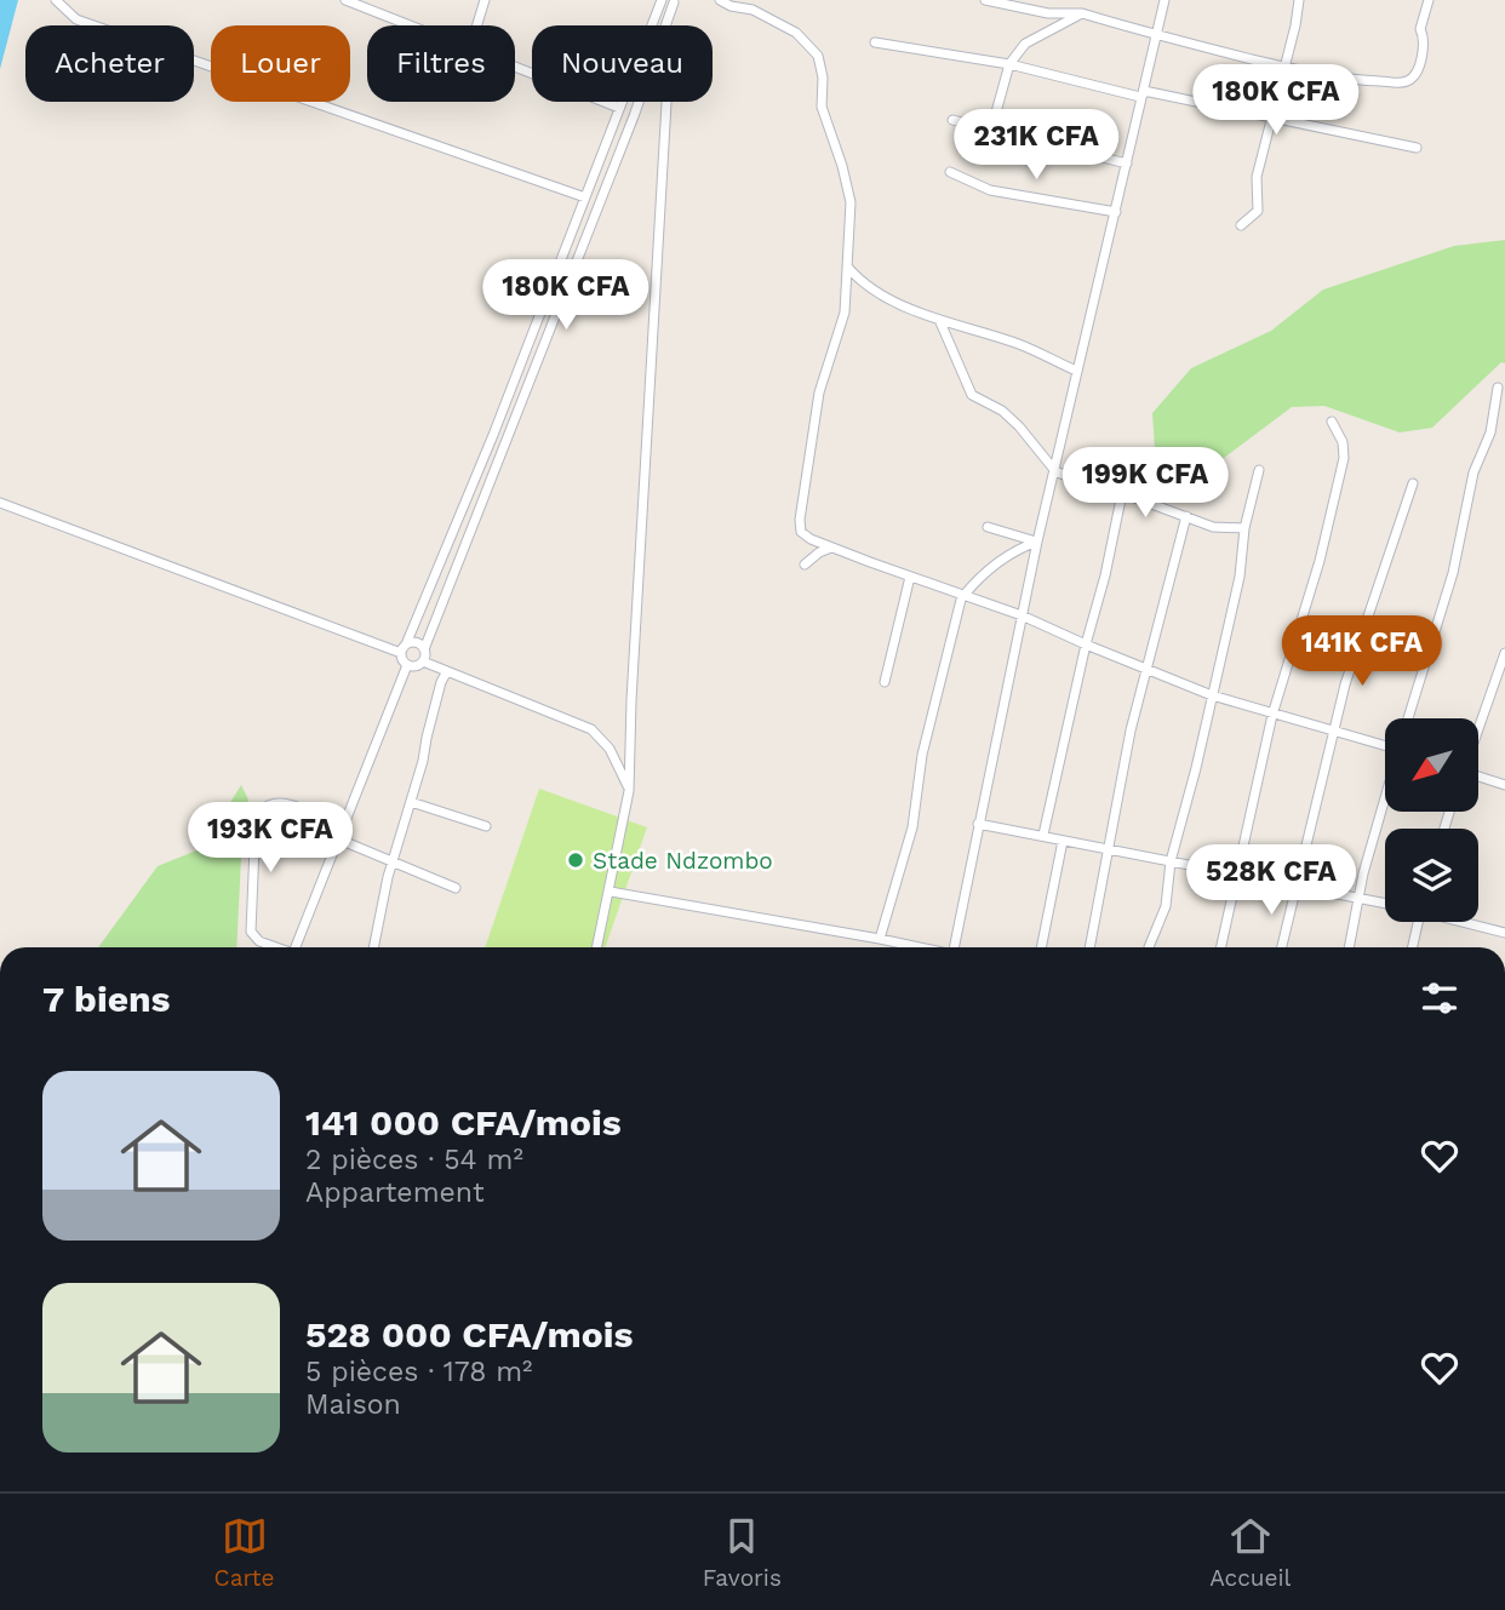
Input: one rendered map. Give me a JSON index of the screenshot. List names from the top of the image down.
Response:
{
  "places": ["Stade Ndzombo"],
  "north": "bottom left",
  "page": {
    "chip": [
      "Acheter",
      "Louer",
      "Filtres",
      "Nouveau"
    ],
    "price": [
      "180K CFA",
      "231K CFA",
      "180K CFA",
      "199K CFA",
      "141K CFA",
      "193K CFA",
      "528K CFA"
    ],
    "heading": "7 biens",
    "list": [
      {
        "name": "141 000 CFA/mois",
        "note": "2 pièces · 54 m² · Appartement"
      },
      {
        "name": "528 000 CFA/mois",
        "note": "5 pièces · 178 m² · Maison"
      }
    ],
    "tabs": ["Carte", "Favoris", "Accueil"]
  }
}
